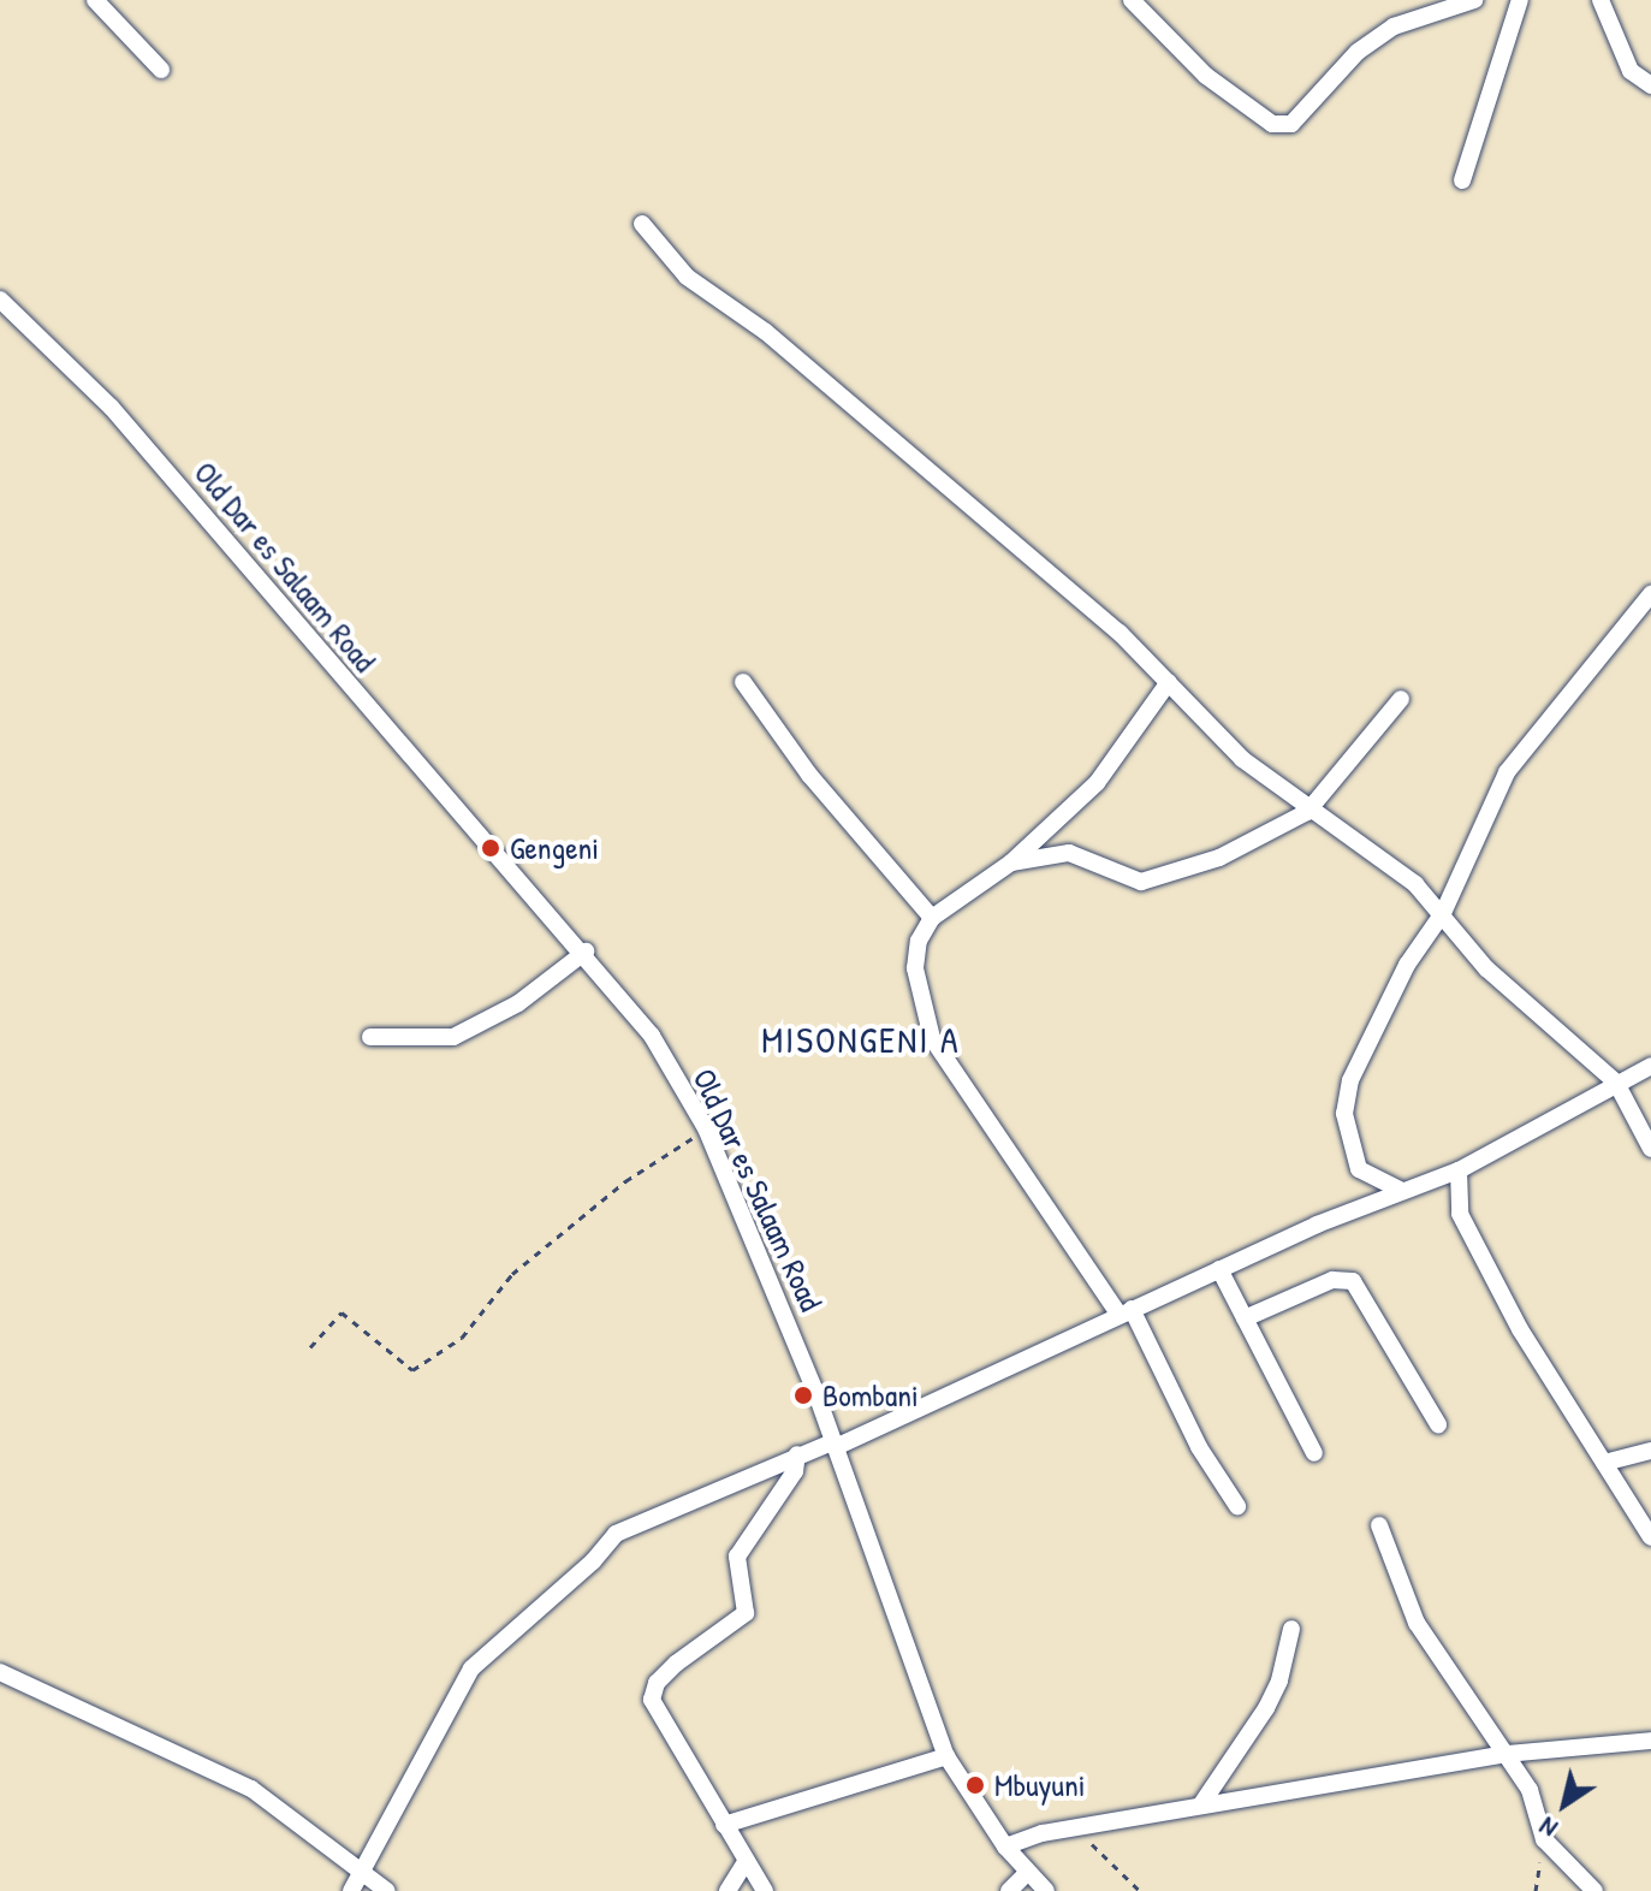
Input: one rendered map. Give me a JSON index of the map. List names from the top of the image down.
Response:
{
  "streets": {
    "street": ["Old Dar es Salaam Road"]
  },
  "districts": ["MISONGENI A"],
  "places": ["Gengeni", "Bombani", "Mbuyuni"],
  "north": "bottom left"
}
